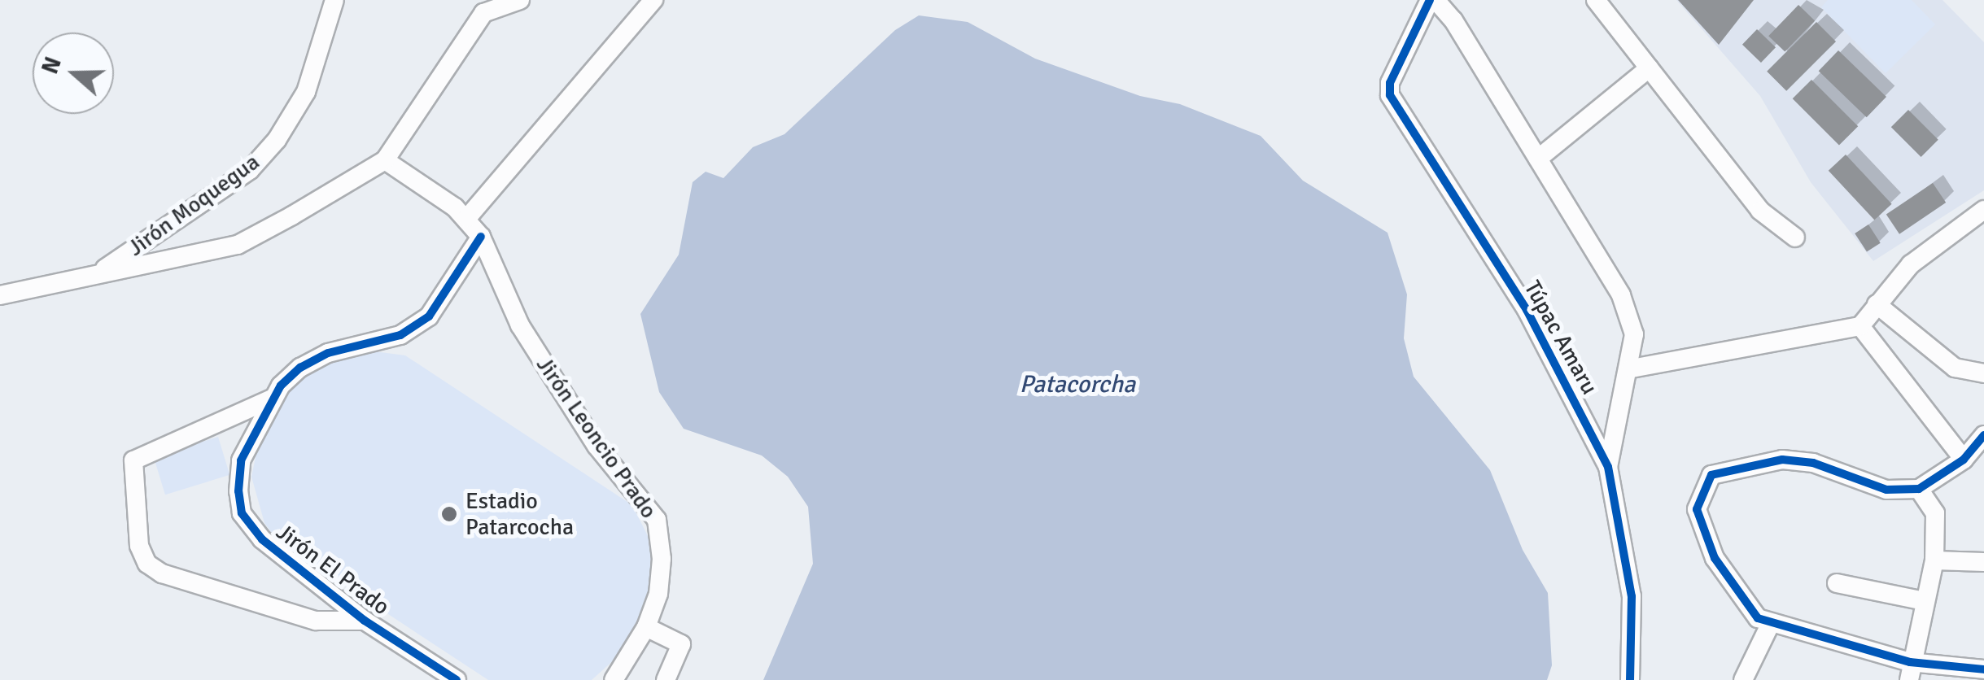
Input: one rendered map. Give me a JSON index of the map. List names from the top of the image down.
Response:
{
  "streets": {
    "street": [
      "Jirón Moquegua",
      "Túpac Amaru",
      "Jirón Leoncio Prado",
      "Jirón El Prado"
    ]
  },
  "crossings": [
    ["Jirón Leoncio Prado", "Jirón El Prado"]
  ],
  "water": ["Patacorcha"],
  "places": ["Estadio Patarcocha"],
  "north": "left"
}
